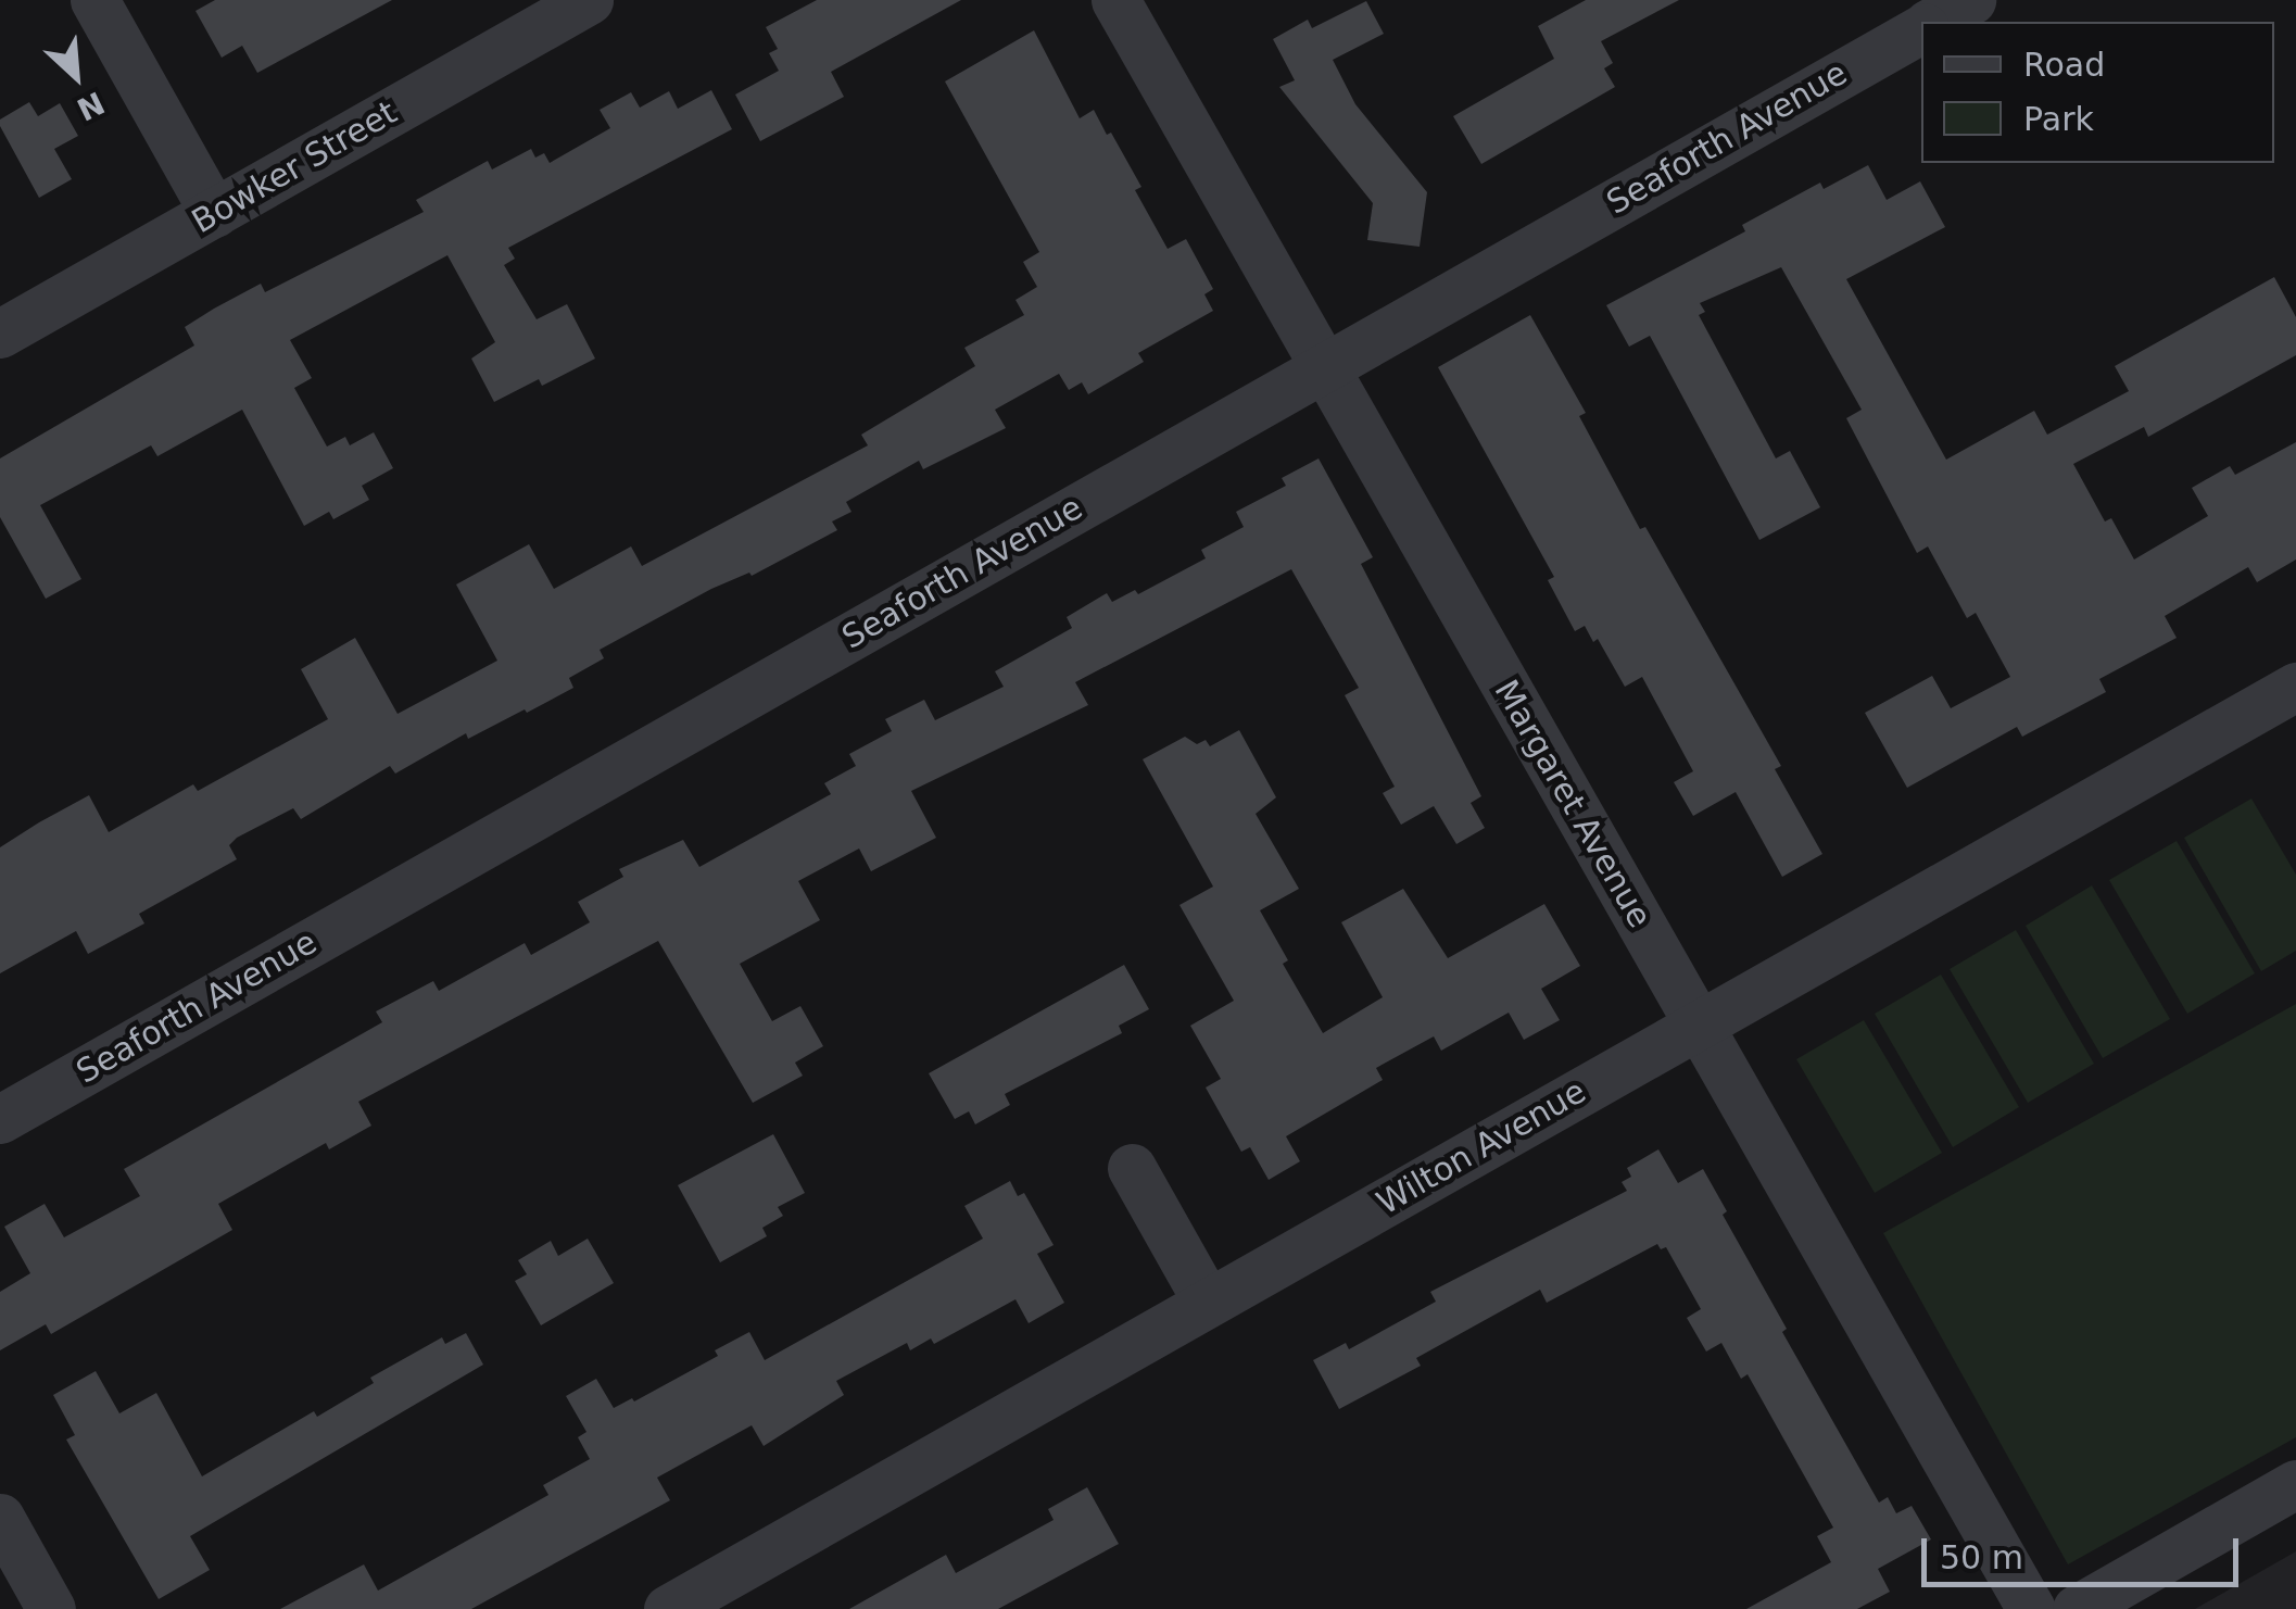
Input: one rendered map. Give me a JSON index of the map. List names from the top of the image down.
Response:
{
  "streets": {
    "street": [
      "Seaforth Avenue",
      "Bowker Street",
      "Margaret Avenue",
      "Wilton Avenue"
    ]
  },
  "crossings": [
    ["Seaforth Avenue", "Margaret Avenue"],
    ["Margaret Avenue", "Wilton Avenue"]
  ],
  "legend": ["Road", "Park"],
  "scale_bar": "50 m",
  "north": "bottom right"
}
